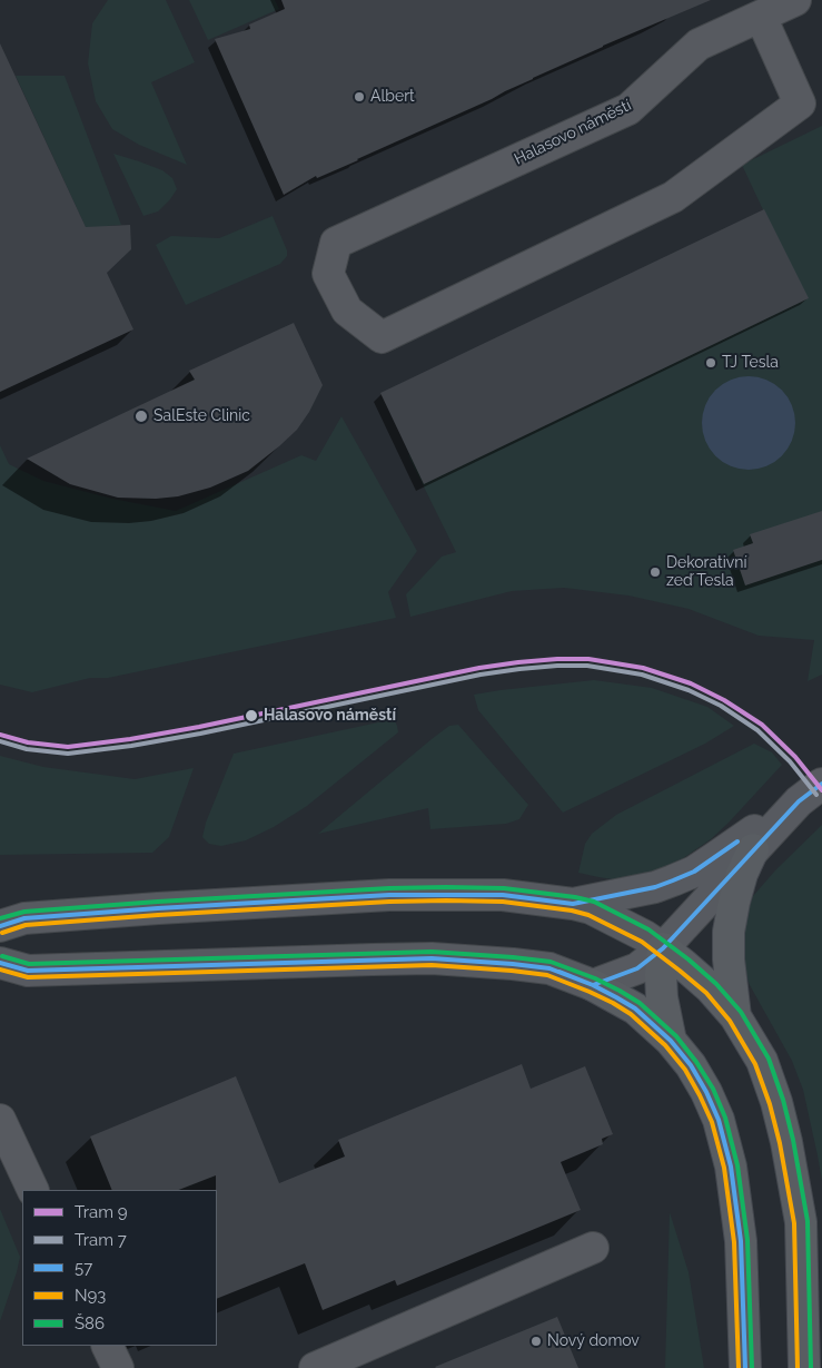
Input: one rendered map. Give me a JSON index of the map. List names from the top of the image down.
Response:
{
  "streets": {
    "street": ["Halasovo náměstí"]
  },
  "places": [
    "Albert",
    "TJ Tesla",
    "SalEste Clinic",
    "Dekorativní zeď Tesla",
    "Halasovo náměstí",
    "Nový domov"
  ],
  "lines": [
    "tram line 9",
    "tram line 7",
    "transit line 57",
    "transit line Š86",
    "transit line N93"
  ],
  "legend": [
    "Tram 9",
    "Tram 7",
    "57",
    "N93",
    "Š86"
  ]
}
